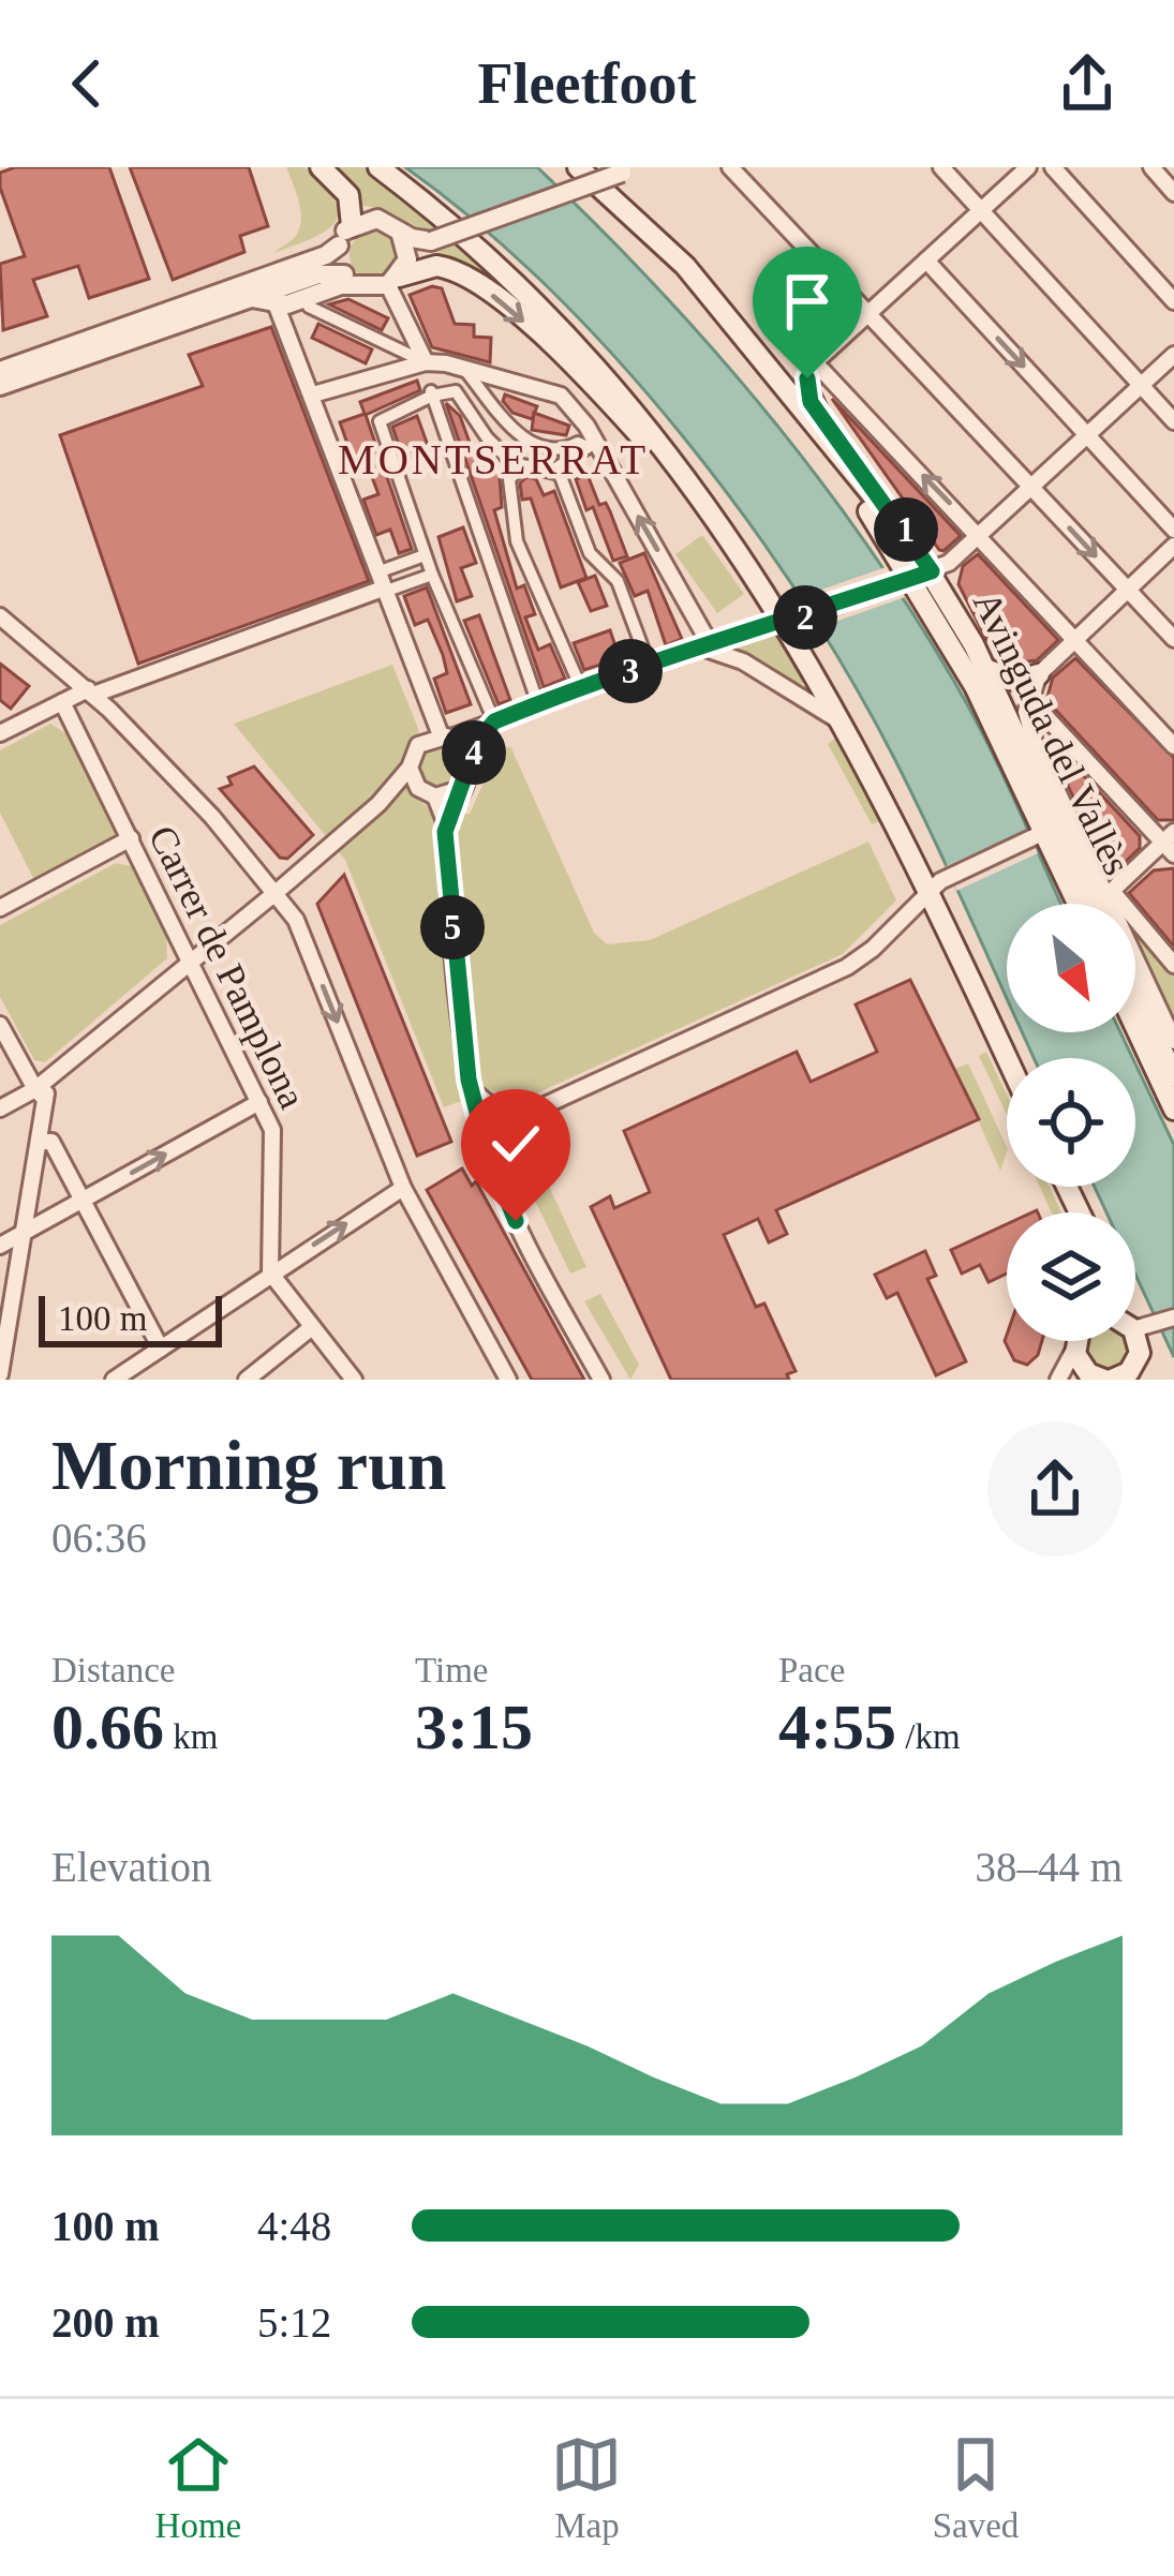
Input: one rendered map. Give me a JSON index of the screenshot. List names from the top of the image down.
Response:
{
  "streets": {
    "main road": ["Avinguda del Vallès"],
    "street": ["Carrer de Pamplona"]
  },
  "districts": ["MONTSERRAT"],
  "scale_bar": "100 m",
  "north": "bottom right",
  "page": {
    "header": "Fleetfoot",
    "pins": [
      "1",
      "2",
      "3",
      "4",
      "5"
    ],
    "scale": "100 m",
    "heading": ["Morning run", "06:36"],
    "stats": [
      ["Distance", "0.66 km"],
      ["Time", "3:15"],
      ["Pace", "4:55 /km"]
    ],
    "chart": ["Elevation", "38–44 m"],
    "list": [
      {
        "name": "100 m",
        "note": "4:48"
      },
      {
        "name": "200 m",
        "note": "5:12"
      }
    ],
    "tabs": ["Home", "Map", "Saved"]
  }
}
